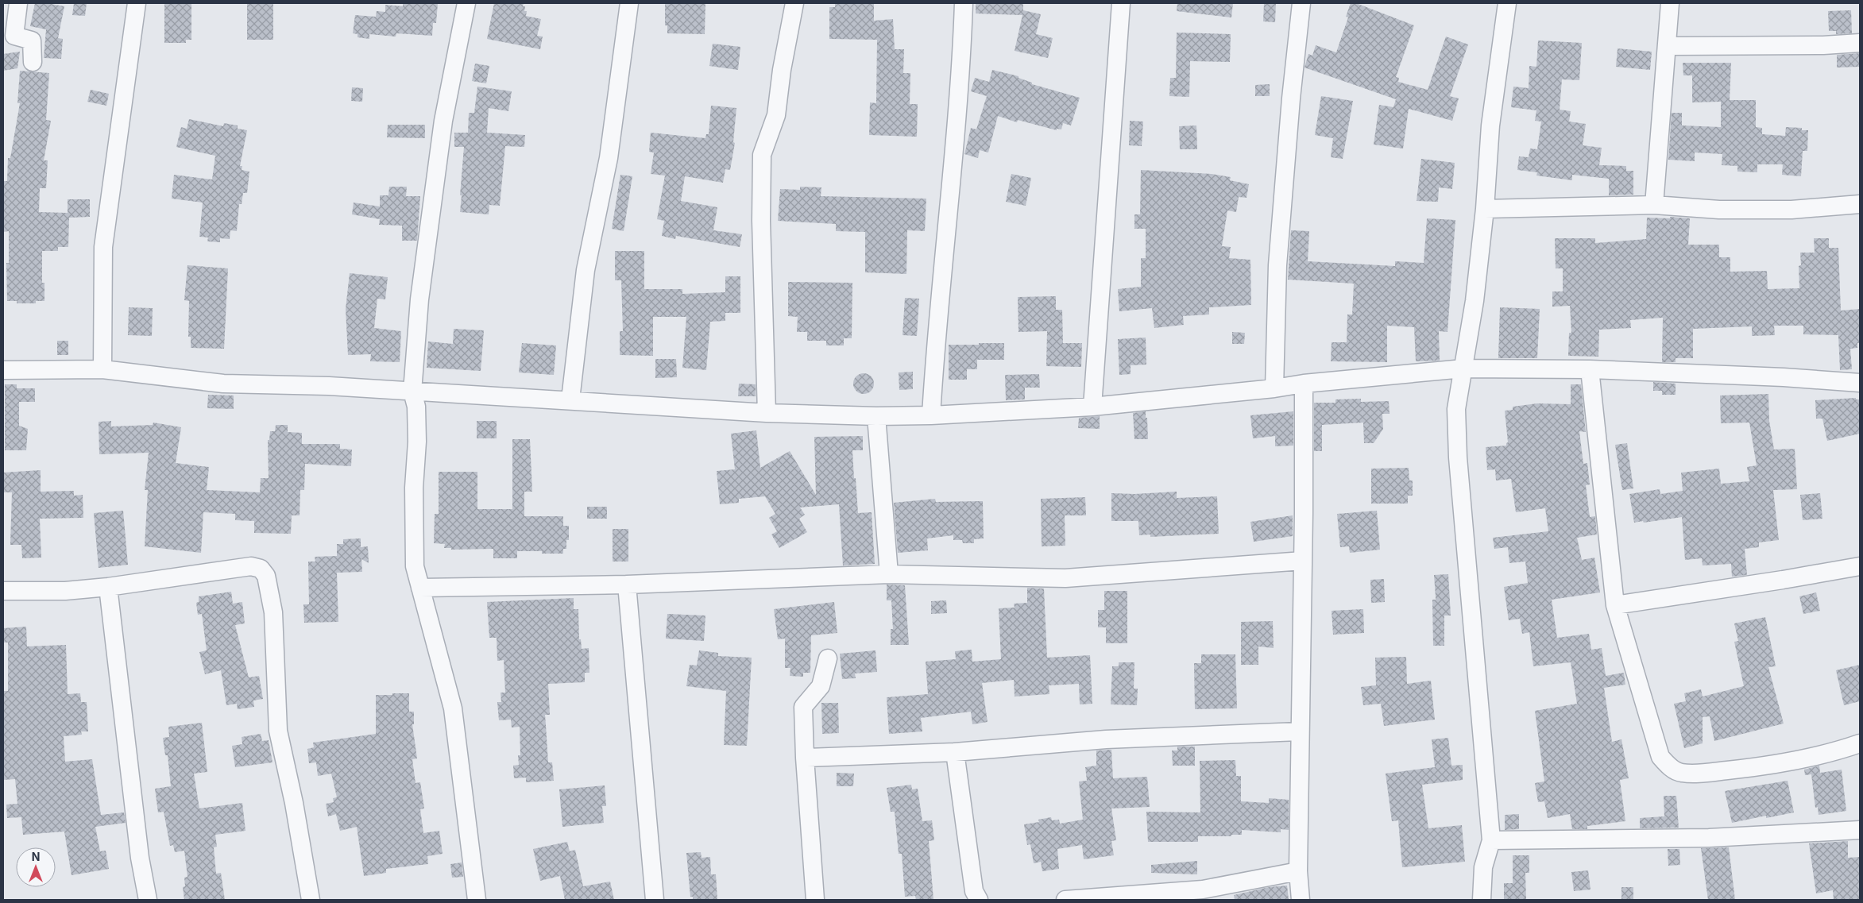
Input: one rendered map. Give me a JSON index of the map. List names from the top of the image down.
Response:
{
  "north": "top"
}
